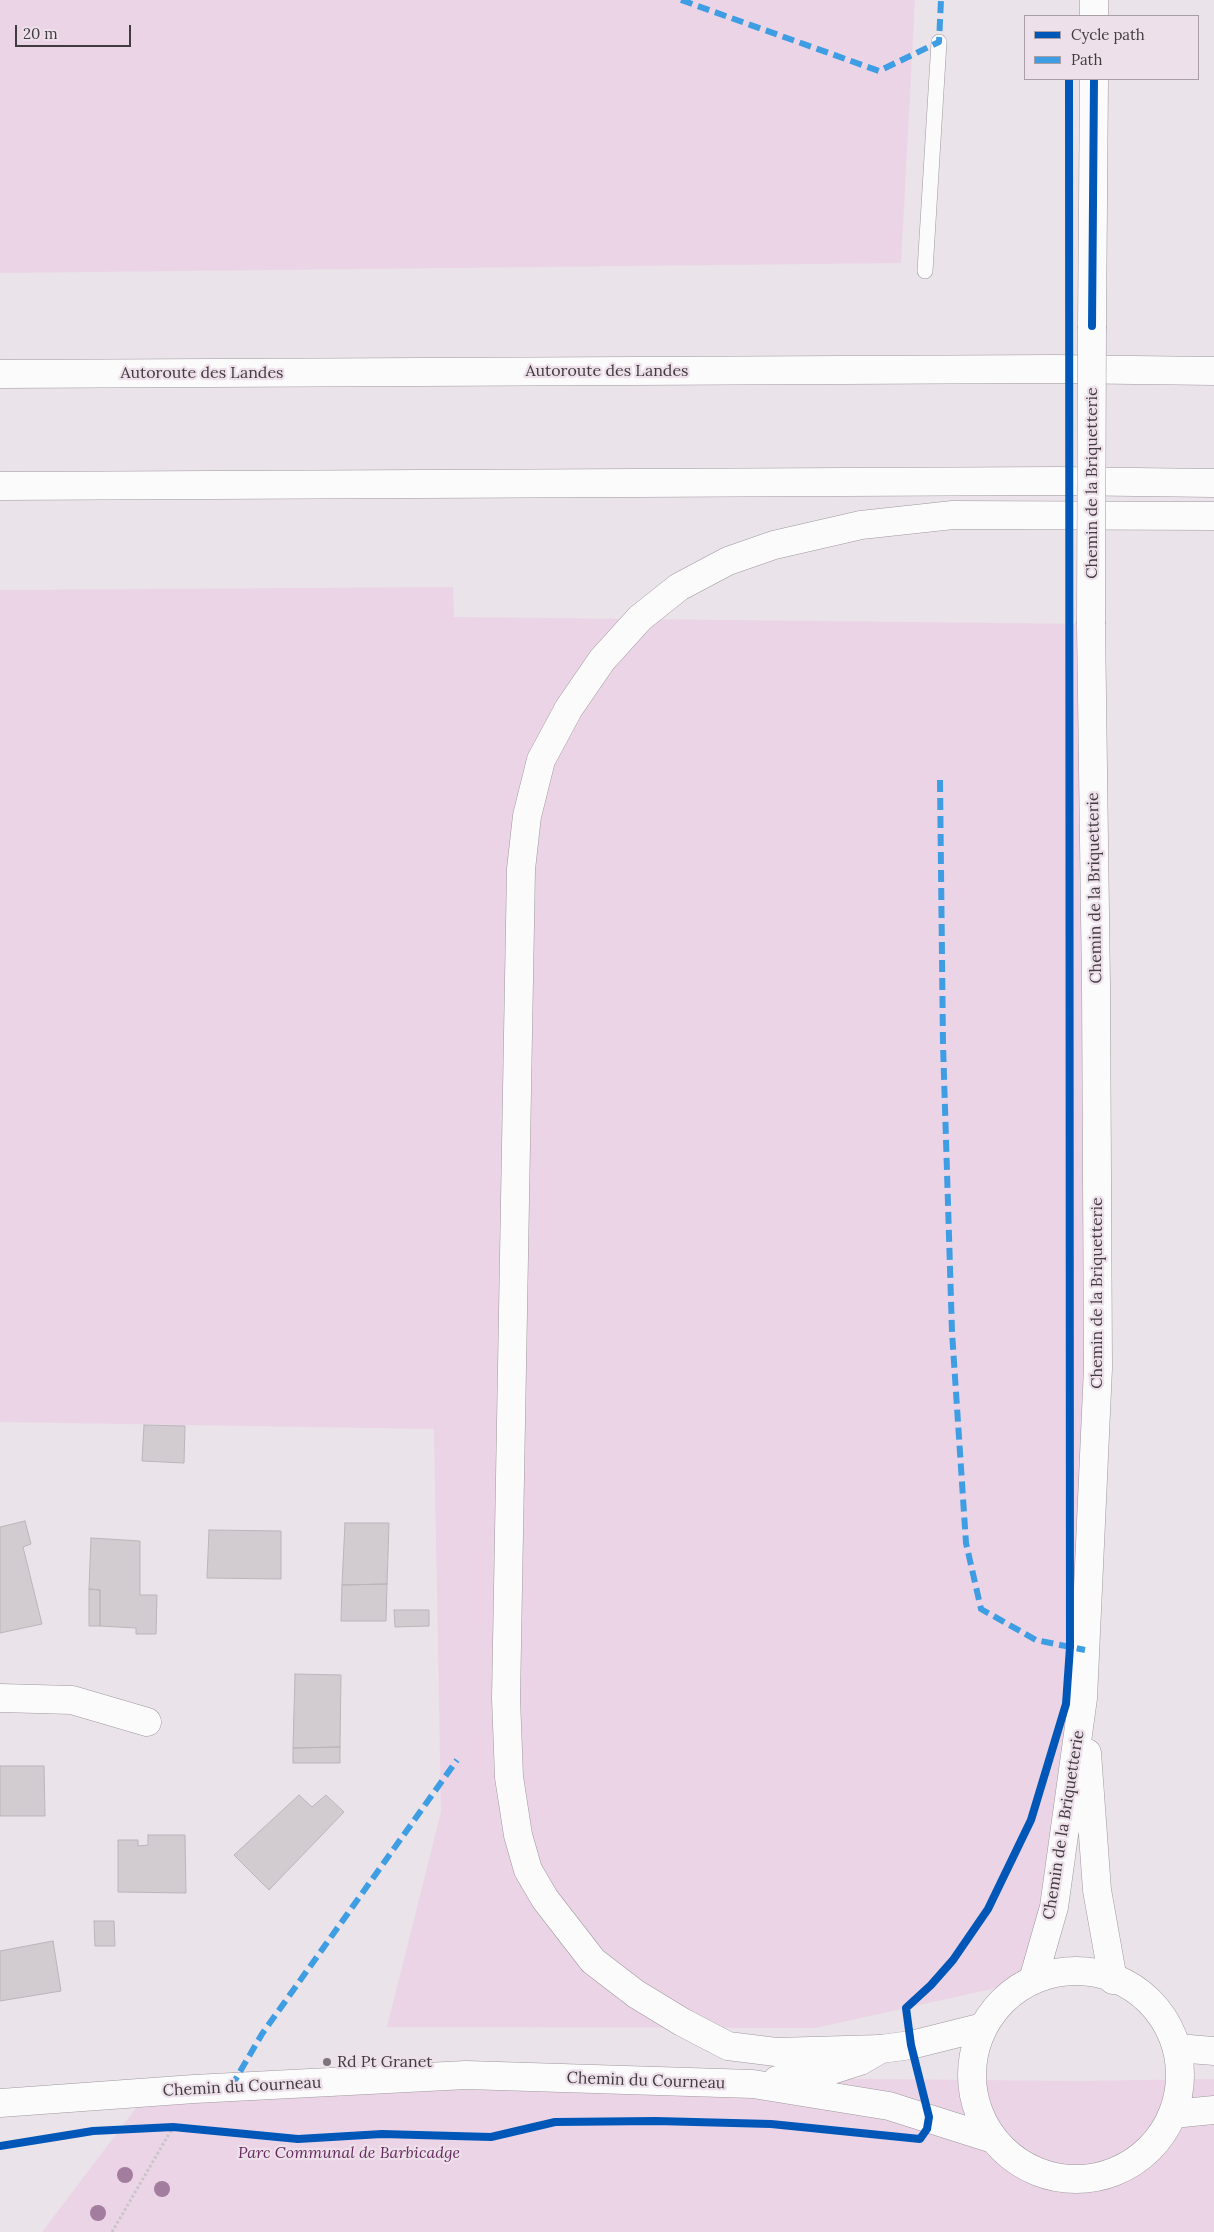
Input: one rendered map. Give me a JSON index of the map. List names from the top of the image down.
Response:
{
  "streets": {
    "main road": ["Autoroute des Landes", "Chemin de la Briquetterie", "Chemin du Courneau"]
  },
  "parks": ["Parc Communal de Barbicadge"],
  "places": ["Rd Pt Granet"],
  "legend": ["Cycle path", "Path"],
  "scale_bar": "20 m"
}
